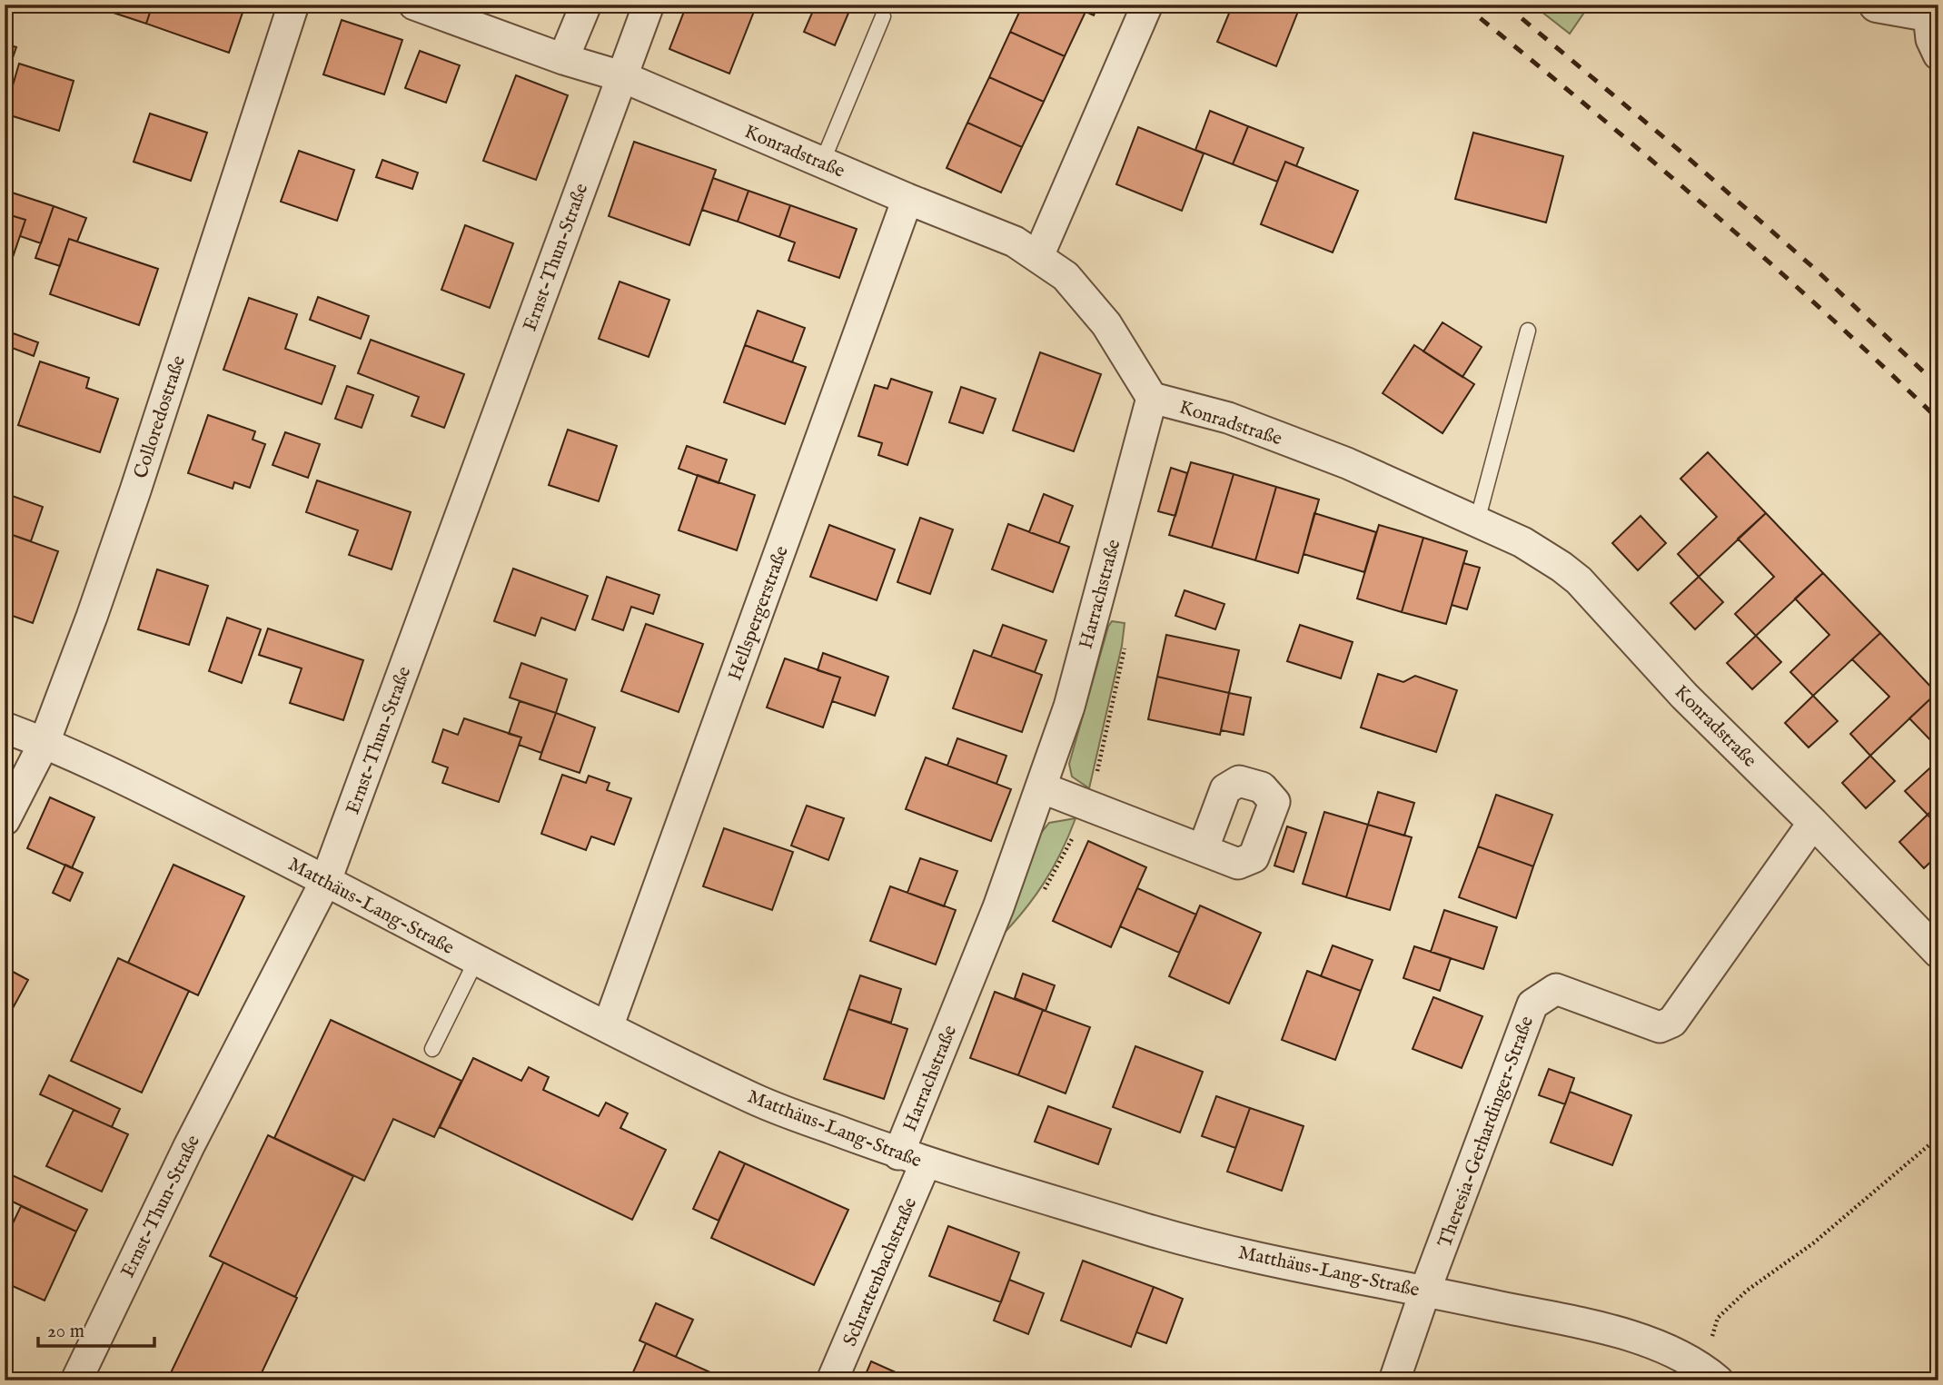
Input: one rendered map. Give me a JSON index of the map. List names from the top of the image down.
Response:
{
  "streets": {
    "street": [
      "Konradstraße",
      "Ernst-Thun-Straße",
      "Colloredostraße",
      "Harrachstraße",
      "Hellspergerstraße",
      "Matthäus-Lang-Straße",
      "Theresia-Gerhardinger-Straße",
      "Schrattenbachstraße"
    ]
  },
  "crossings": [
    ["Konradstraße", "Ernst-Thun-Straße"],
    ["Konradstraße", "Harrachstraße"],
    ["Konradstraße", "Hellspergerstraße"],
    ["Konradstraße", "Theresia-Gerhardinger-Straße"],
    ["Ernst-Thun-Straße", "Matthäus-Lang-Straße"],
    ["Colloredostraße", "Matthäus-Lang-Straße"],
    ["Harrachstraße", "Matthäus-Lang-Straße"],
    ["Harrachstraße", "Schrattenbachstraße"],
    ["Hellspergerstraße", "Matthäus-Lang-Straße"],
    ["Matthäus-Lang-Straße", "Theresia-Gerhardinger-Straße"],
    ["Matthäus-Lang-Straße", "Schrattenbachstraße"]
  ],
  "scale_bar": "20 m"
}
